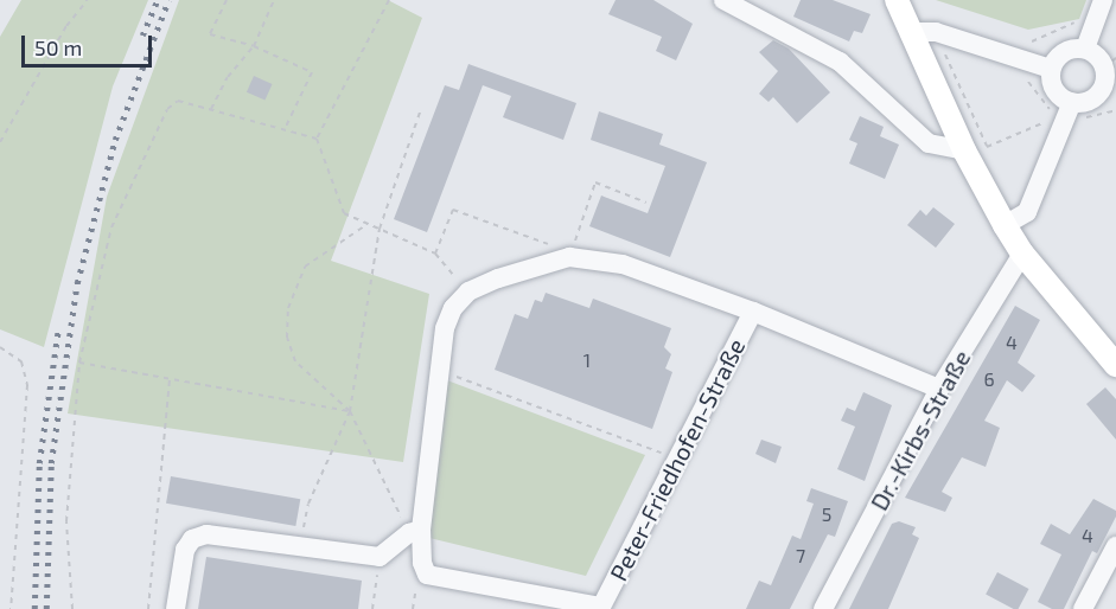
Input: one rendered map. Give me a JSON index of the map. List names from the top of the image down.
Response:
{
  "streets": {
    "street": ["Dr.-Kirbs-Straße", "Peter-Friedhofen-Straße"]
  },
  "crossings": [
    ["Dr.-Kirbs-Straße", "Peter-Friedhofen-Straße"]
  ],
  "house_numbers": [
    "4",
    "1",
    "6",
    "5",
    "4",
    "7"
  ],
  "scale_bar": "50 m"
}
